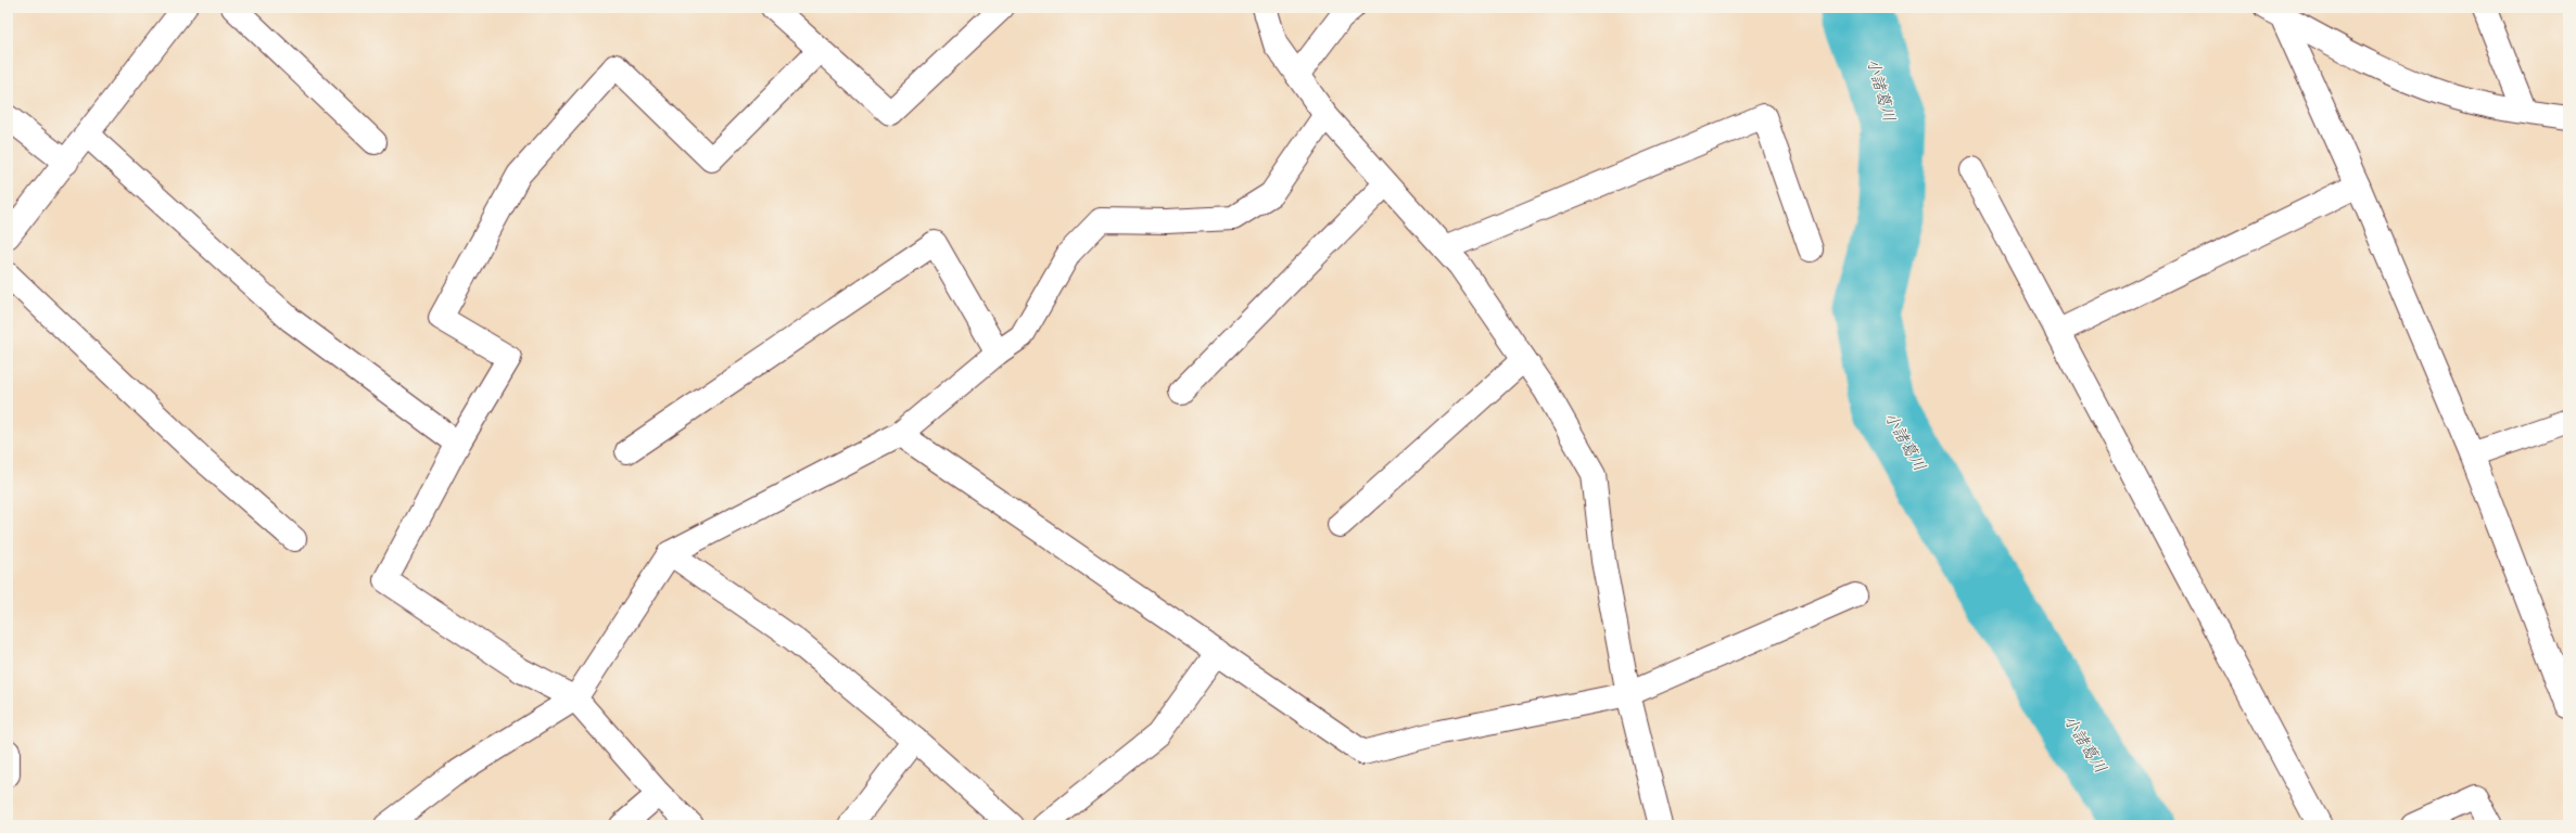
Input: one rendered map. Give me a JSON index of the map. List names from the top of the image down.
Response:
{
  "water": ["小諸葛川"]
}
